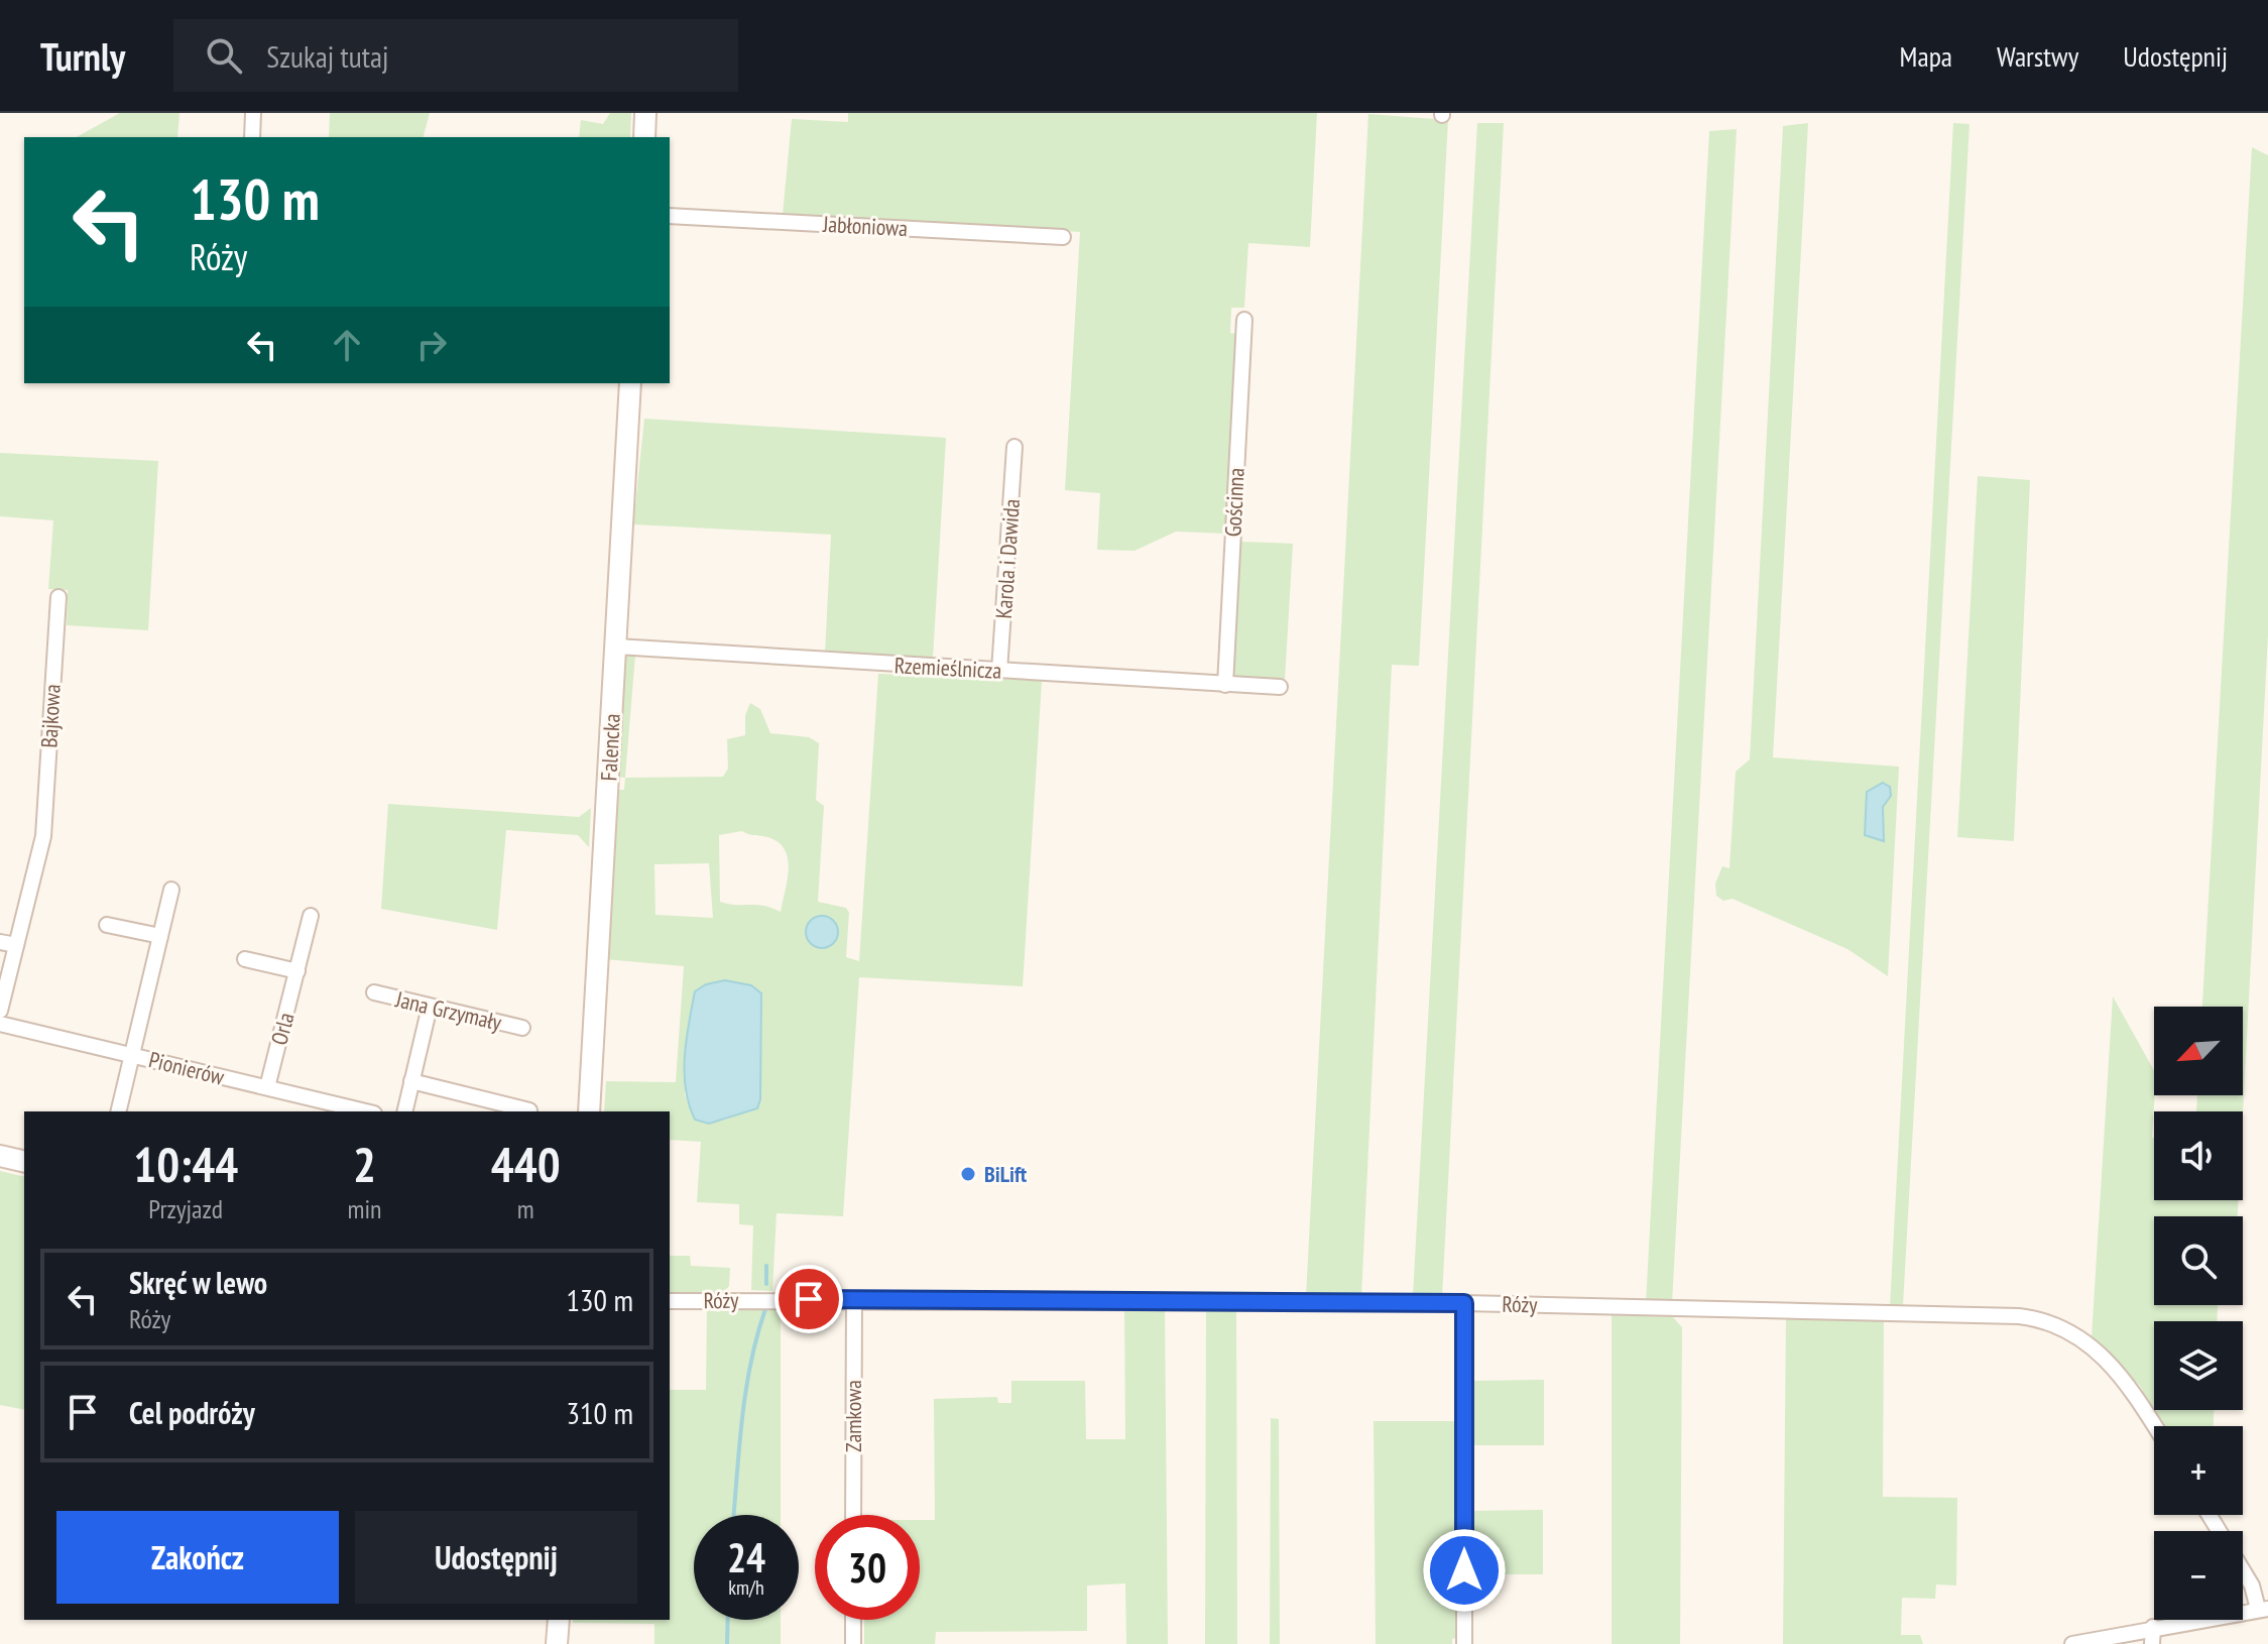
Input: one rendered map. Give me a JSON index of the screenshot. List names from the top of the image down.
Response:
{
  "streets": {
    "street": [
      "Jabłoniowa",
      "Gościnna",
      "Karola i Dawida",
      "Rzemieślnicza",
      "Bajkowa",
      "Falencka",
      "Jana Grzymały",
      "Orla",
      "Pionierów",
      "Róży",
      "Zamkowa"
    ]
  },
  "crossings": [
    ["Gościnna", "Rzemieślnicza"],
    ["Karola i Dawida", "Rzemieślnicza"],
    ["Rzemieślnicza", "Falencka"],
    ["Orla", "Pionierów"],
    ["Róży", "Zamkowa"]
  ],
  "places": ["BiLift"],
  "north": "bottom left",
  "page": {
    "header": "Turnly",
    "search": "Szukaj tutaj",
    "nav": ["Mapa", "Warstwy", "Udostępnij"],
    "turn": ["130 m", "Róży"],
    "map_buttons": ["+", "−"],
    "eta": [
      "10:44",
      "Przyjazd",
      "2",
      "min",
      "440",
      "m"
    ],
    "list": [
      {
        "name": "Skręć w lewo",
        "note": "Róży",
        "value": "130 m"
      },
      {
        "name": "Cel podróży",
        "value": "310 m"
      }
    ],
    "buttons": ["Zakończ", "Udostępnij"],
    "speed": "24 km/h",
    "limit": "30"
  }
}
